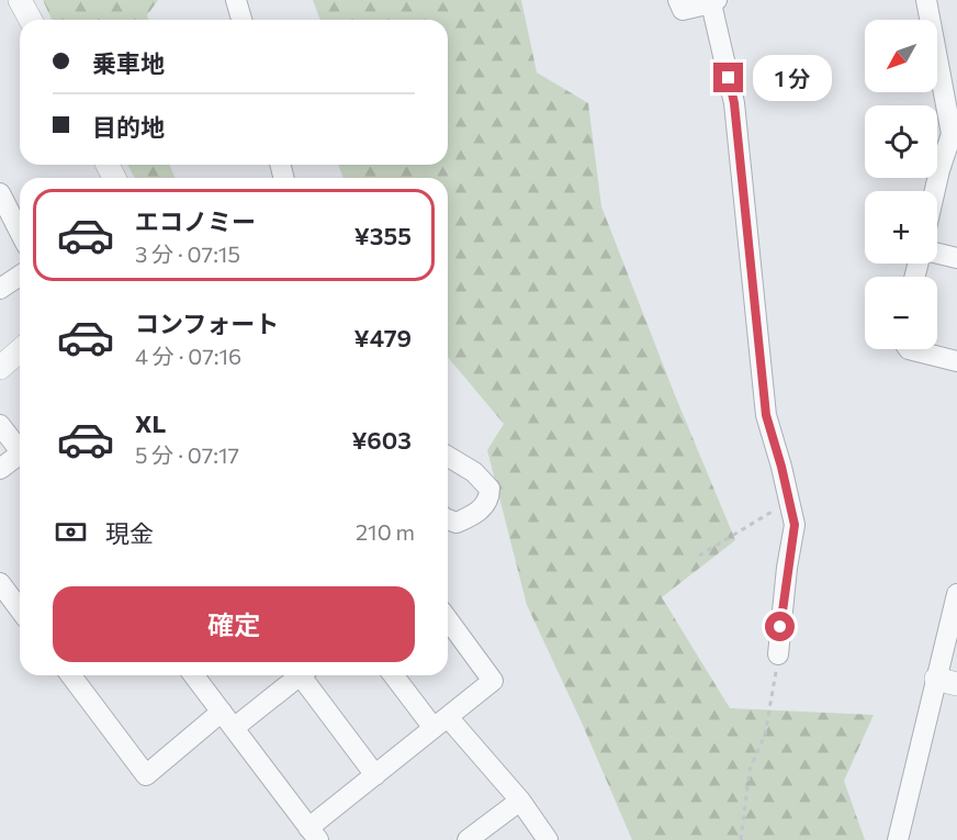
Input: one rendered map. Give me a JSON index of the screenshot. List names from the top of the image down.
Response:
{
  "north": "bottom left",
  "page": {
    "map_buttons": ["+", "−"],
    "banner": ["乗車地", "目的地"],
    "bubble": "1 分",
    "list": [
      {
        "name": "エコノミー",
        "note": "3 分 · 07:15",
        "value": "¥355"
      },
      {
        "name": "コンフォート",
        "note": "4 分 · 07:16",
        "value": "¥479"
      },
      {
        "name": "XL",
        "note": "5 分 · 07:17",
        "value": "¥603"
      }
    ],
    "pay": ["現金", "210 m"],
    "buttons": "確定"
  }
}
